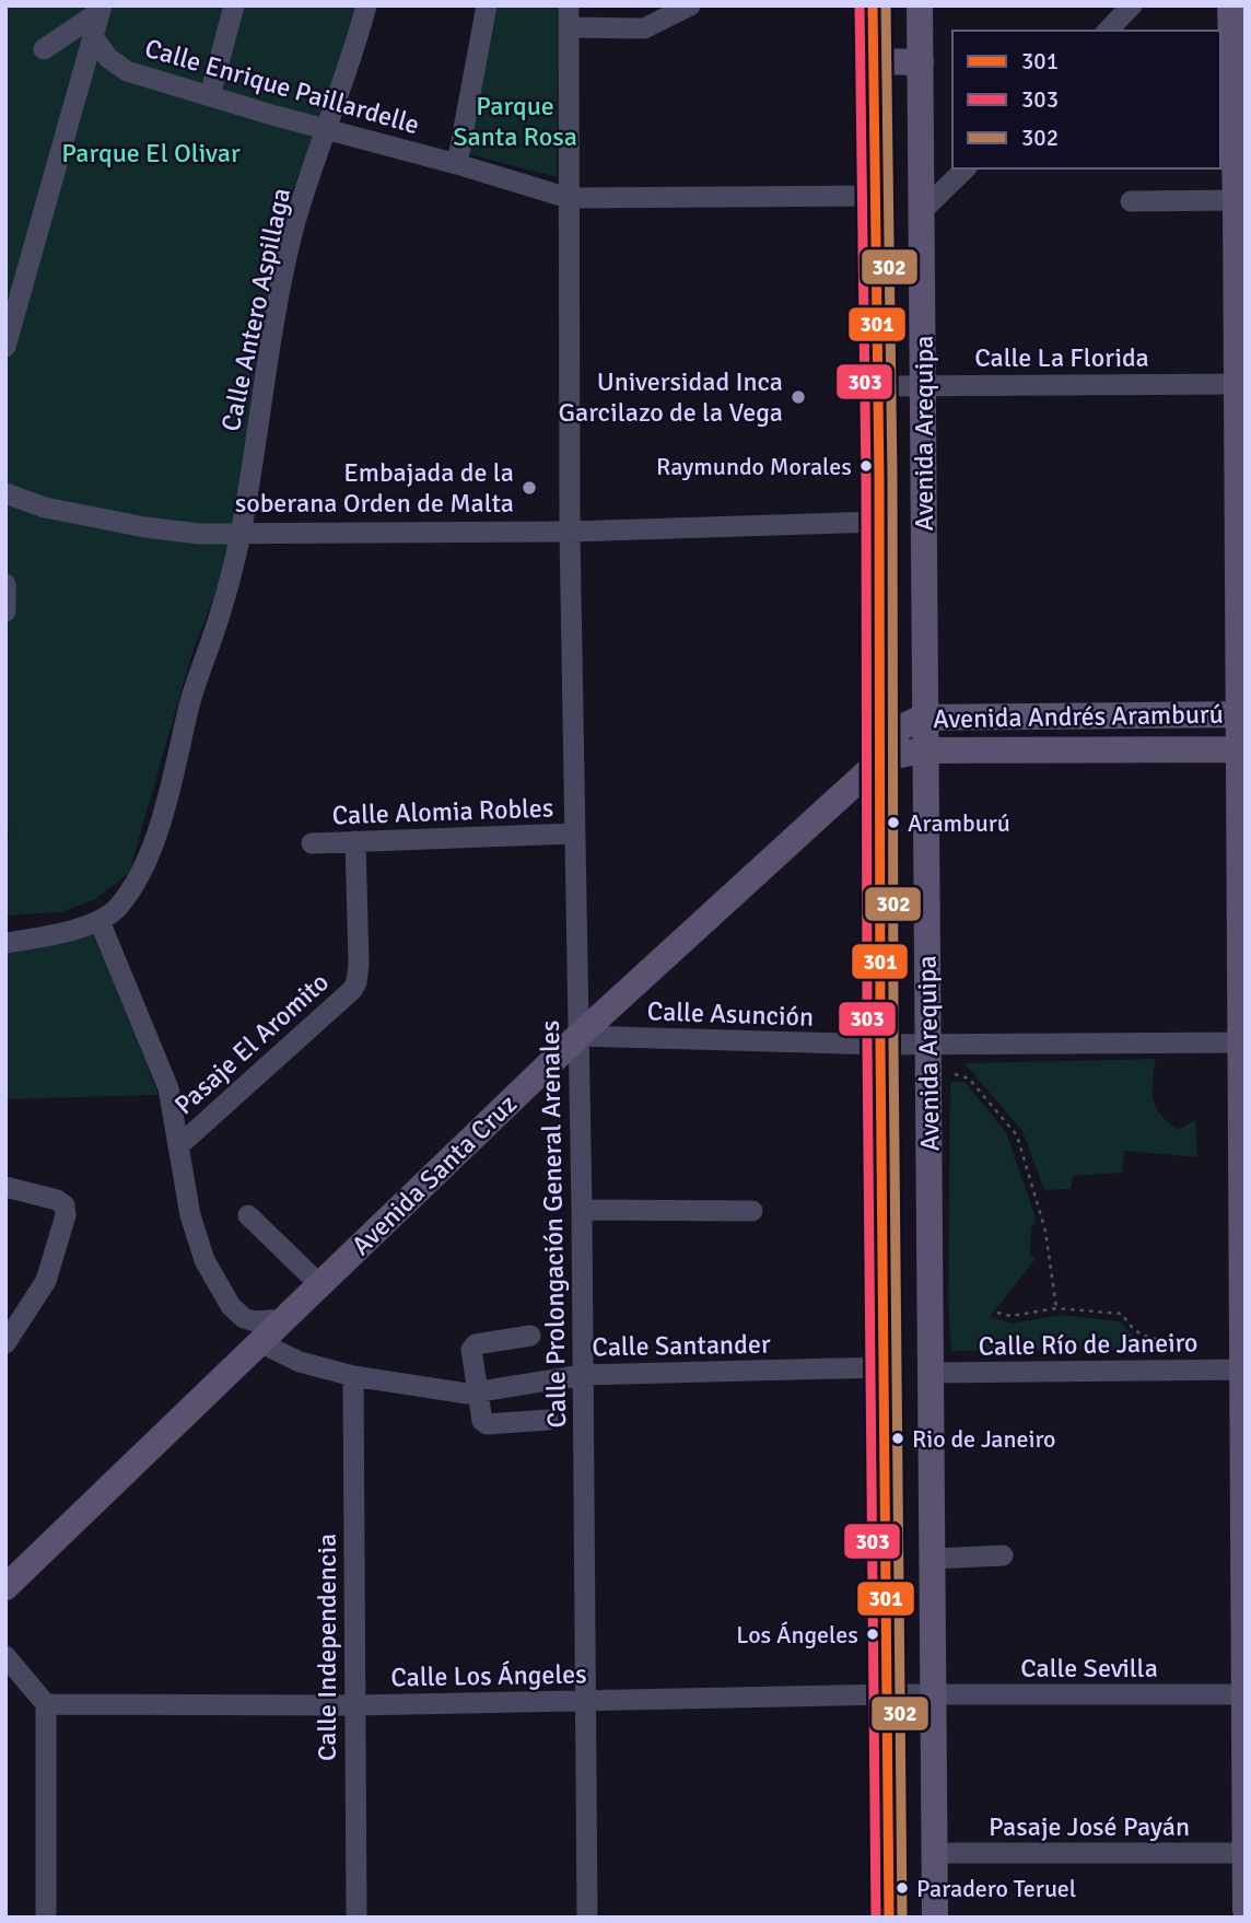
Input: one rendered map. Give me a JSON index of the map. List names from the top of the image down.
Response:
{
  "streets": {
    "main road": ["Avenida Arequipa", "Avenida Andrés Aramburú", "Avenida Santa Cruz"],
    "street": [
      "Calle Enrique Paillardelle",
      "Calle Antero Aspillaga",
      "Calle La Florida",
      "Calle Alomia Robles",
      "Calle Asunción",
      "Pasaje El Aromito",
      "Calle Prolongación General Arenales",
      "Calle Río de Janeiro",
      "Calle Santander",
      "Calle Independencia",
      "Calle Sevilla",
      "Calle Los Ángeles",
      "Pasaje José Payán"
    ]
  },
  "crossings": [
    ["Calle Enrique Paillardelle", "Calle Antero Aspillaga"],
    ["Calle Enrique Paillardelle", "Avenida Arequipa"],
    ["Calle Enrique Paillardelle", "Calle Prolongación General Arenales"],
    ["Calle La Florida", "Avenida Arequipa"],
    ["Avenida Arequipa", "Avenida Andrés Aramburú"],
    ["Avenida Arequipa", "Calle Asunción"],
    ["Avenida Arequipa", "Avenida Santa Cruz"],
    ["Avenida Arequipa", "Calle Río de Janeiro"],
    ["Avenida Arequipa", "Calle Santander"],
    ["Avenida Arequipa", "Calle Sevilla"],
    ["Avenida Arequipa", "Calle Los Ángeles"],
    ["Avenida Arequipa", "Pasaje José Payán"],
    ["Avenida Andrés Aramburú", "Avenida Santa Cruz"],
    ["Calle Alomia Robles", "Pasaje El Aromito"],
    ["Calle Alomia Robles", "Calle Prolongación General Arenales"],
    ["Calle Asunción", "Avenida Santa Cruz"],
    ["Calle Asunción", "Calle Prolongación General Arenales"],
    ["Avenida Santa Cruz", "Calle Prolongación General Arenales"],
    ["Avenida Santa Cruz", "Calle Santander"],
    ["Calle Prolongación General Arenales", "Calle Santander"],
    ["Calle Prolongación General Arenales", "Calle Los Ángeles"],
    ["Calle Santander", "Calle Independencia"],
    ["Calle Independencia", "Calle Los Ángeles"],
    ["Calle Sevilla", "Calle Los Ángeles"]
  ],
  "parks": ["Parque Santa Rosa", "Parque El Olivar"],
  "places": [
    "Universidad Inca Garcilazo de la Vega",
    "Raymundo Morales",
    "Embajada de la soberana Orden de Malta",
    "Aramburú",
    "Rio de Janeiro",
    "Los Ángeles",
    "Paradero Teruel"
  ],
  "lines": ["transit line 301", "transit line 303", "transit line 302"],
  "legend": ["301", "303", "302"]
}
